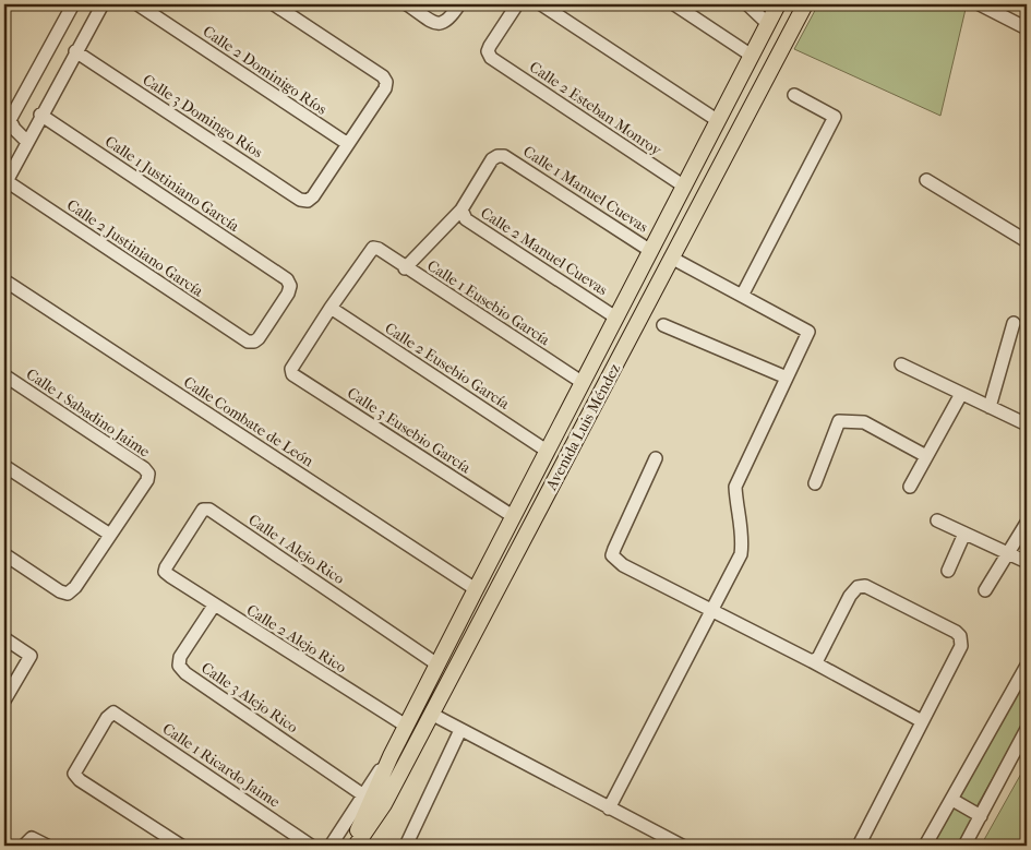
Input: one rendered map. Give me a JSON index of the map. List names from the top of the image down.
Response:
{
  "streets": {
    "main road": ["Avenida Luis Méndez"],
    "street": [
      "Calle 2 Dominigo Ríos",
      "Calle 2 Esteban Monroy",
      "Calle 3 Domingo Ríos",
      "Calle 1 Justiniano García",
      "Calle 1 Manuel Cuevas",
      "Calle 2 Justiniano García",
      "Calle 2 Manuel Cuevas",
      "Calle 1 Eusebio García",
      "Calle 2 Eusebio García",
      "Calle 1 Sabadino Jaime",
      "Calle Combate de León",
      "Calle 3 Eusebio García",
      "Calle 1 Alejo Rico",
      "Calle 2 Alejo Rico",
      "Calle 3 Alejo Rico",
      "Calle 1 Ricardo Jaime"
    ]
  },
  "crossings": [
    ["Calle 2 Dominigo Ríos", "Calle 3 Domingo Ríos"],
    ["Calle 2 Esteban Monroy", "Avenida Luis Méndez"],
    ["Calle 1 Justiniano García", "Calle 2 Justiniano García"],
    ["Calle 1 Manuel Cuevas", "Calle 2 Manuel Cuevas"],
    ["Calle 1 Manuel Cuevas", "Avenida Luis Méndez"],
    ["Calle 2 Manuel Cuevas", "Avenida Luis Méndez"],
    ["Calle 1 Eusebio García", "Calle 2 Eusebio García"],
    ["Calle 1 Eusebio García", "Avenida Luis Méndez"],
    ["Calle 1 Eusebio García", "Calle 3 Eusebio García"],
    ["Calle 2 Eusebio García", "Avenida Luis Méndez"],
    ["Calle 2 Eusebio García", "Calle 3 Eusebio García"],
    ["Calle Combate de León", "Avenida Luis Méndez"],
    ["Avenida Luis Méndez", "Calle 3 Eusebio García"],
    ["Avenida Luis Méndez", "Calle 1 Alejo Rico"],
    ["Avenida Luis Méndez", "Calle 2 Alejo Rico"],
    ["Avenida Luis Méndez", "Calle 3 Alejo Rico"],
    ["Calle 1 Alejo Rico", "Calle 2 Alejo Rico"],
    ["Calle 2 Alejo Rico", "Calle 3 Alejo Rico"]
  ]
}
